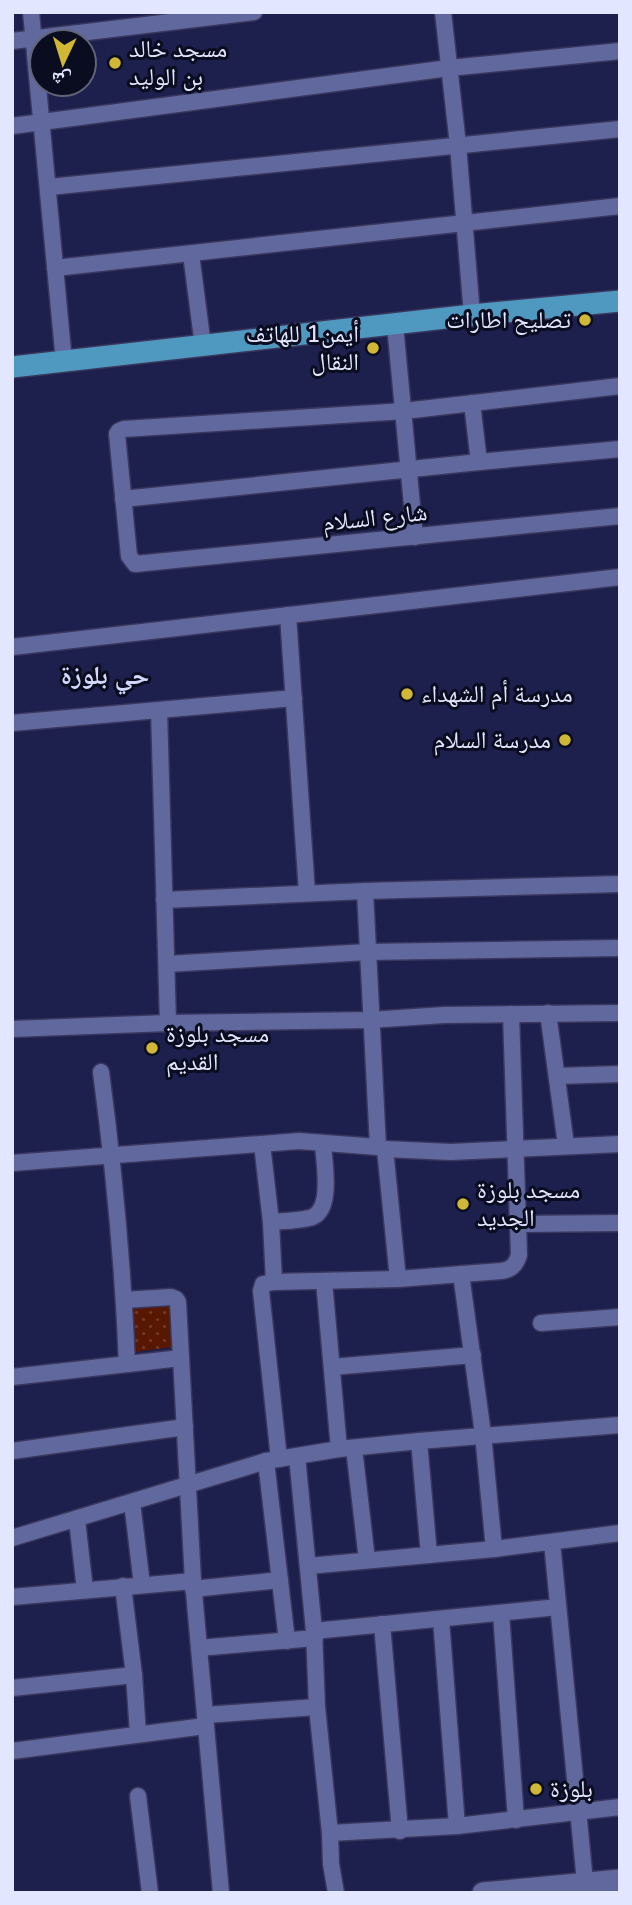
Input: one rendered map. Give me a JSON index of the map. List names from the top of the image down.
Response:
{
  "streets": {
    "street": ["شارع السلام"]
  },
  "districts": ["حي بلوزة"],
  "places": [
    "مسجد خالد بن الوليد",
    "تصليح اطارات",
    "أيمن1 للهاتف النقال",
    "مدرسة أم الشهداء",
    "مدرسة السلام",
    "مسجد بلوزة القديم",
    "مسجد بلوزة الجديد",
    "بلوزة"
  ],
  "north": "bottom"
}
